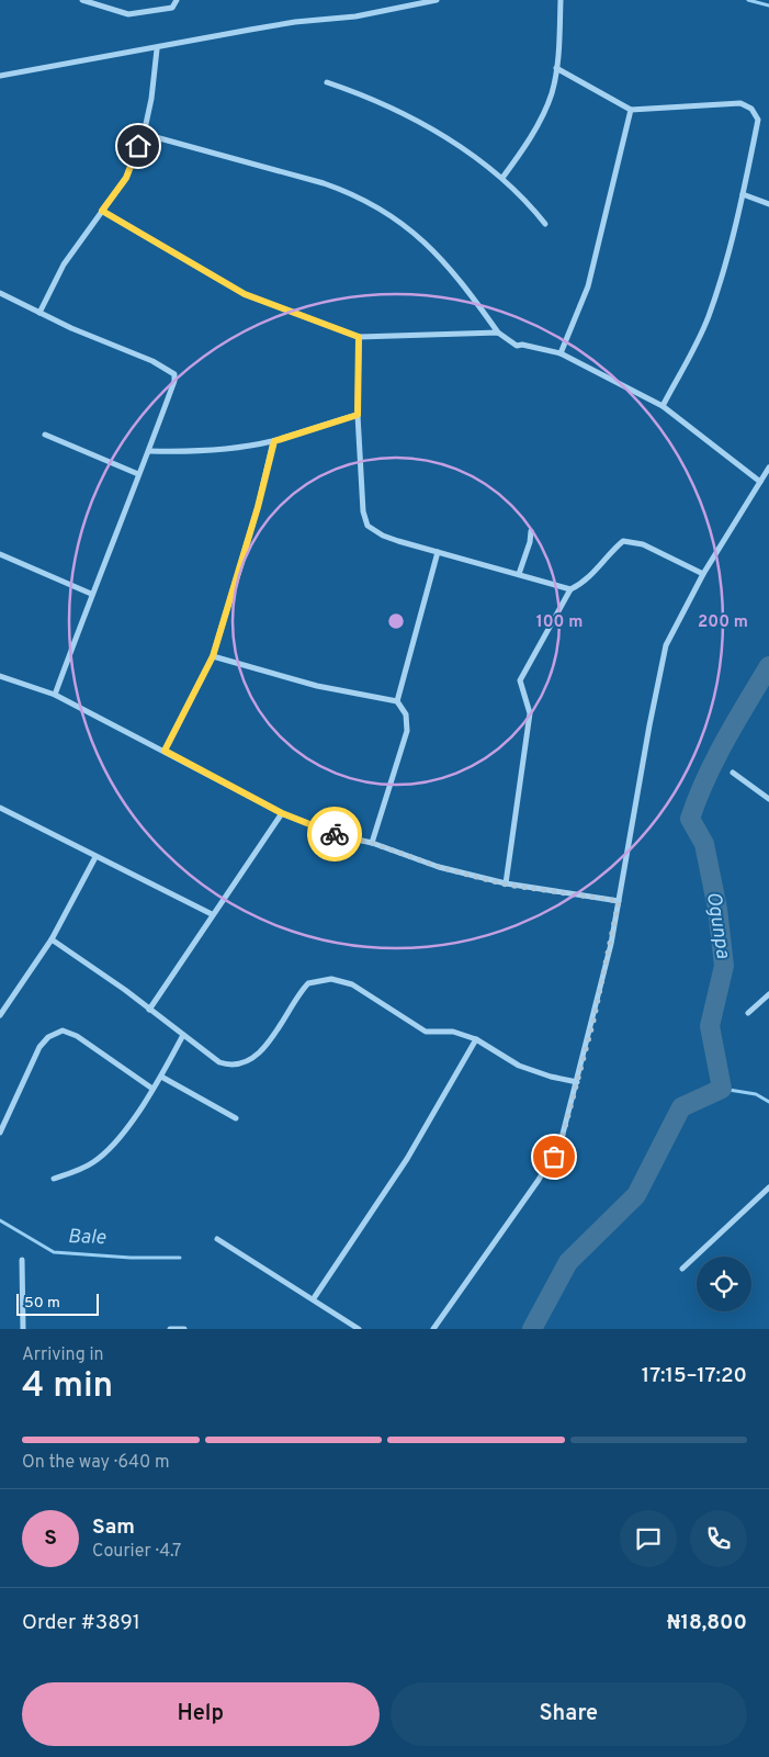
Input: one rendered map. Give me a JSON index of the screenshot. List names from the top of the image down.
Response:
{
  "water": ["Ogunpa", "Bale"],
  "scale_bar": "50 m",
  "page": {
    "scale": "50 m",
    "heading": ["4 min", "Arriving in", "17:15–17:20"],
    "panel": [
      "Sam",
      "Courier · 4.7",
      "Order #3891",
      "₦18,800"
    ],
    "bar": "On the way · 640 m",
    "round": "S",
    "buttons": ["Help", "Share"]
  },
  "rings": ["100 m", "200 m"]
}
